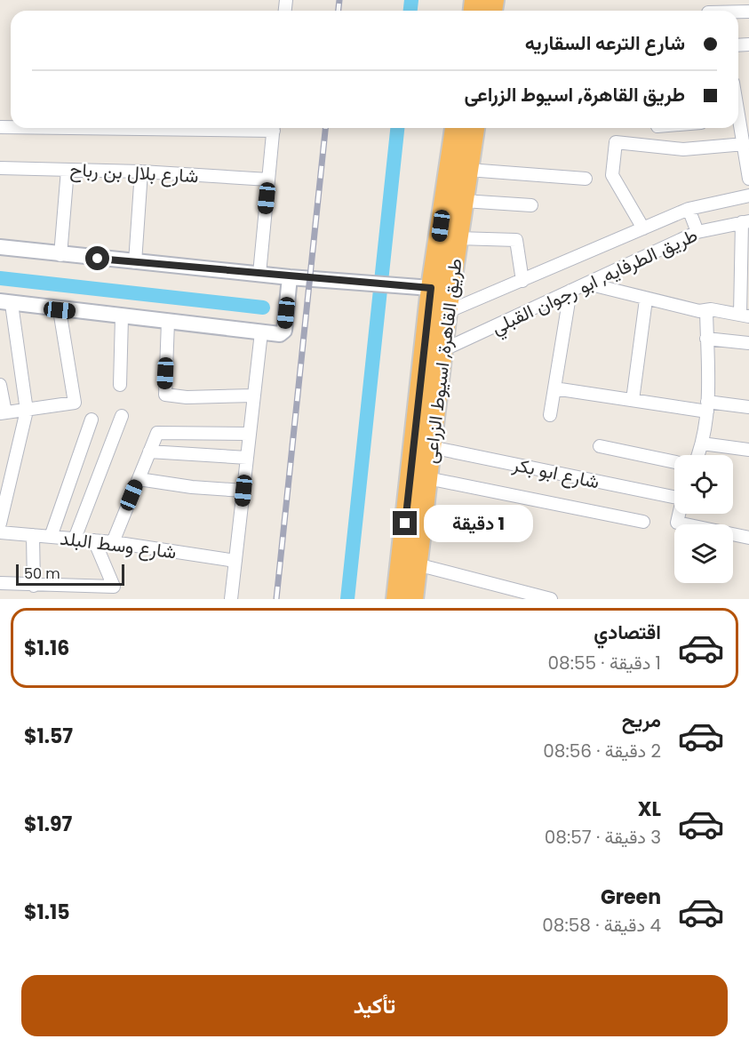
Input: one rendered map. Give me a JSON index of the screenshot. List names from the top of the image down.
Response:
{
  "streets": {
    "highway": ["طريق القاهرة, اسيوط الزراعى"],
    "street": [
      "شارع بلال بن رباح",
      "طريق الطرفايه, ابو رجوان القبلي",
      "شارع ابو بكر",
      "شارع وسط البلد"
    ]
  },
  "crossings": [
    ["طريق الطرفايه, ابو رجوان القبلي", "طريق القاهرة, اسيوط الزراعى"],
    ["طريق القاهرة, اسيوط الزراعى", "شارع ابو بكر"]
  ],
  "scale_bar": "50 m",
  "page": {
    "banner": ["شارع الترعه السقاريه", "طريق القاهرة, اسيوط الزراعى"],
    "bubble": "1 دقيقة",
    "scale": "50 m",
    "list": [
      {
        "name": "اقتصادي",
        "note": "1 دقيقة · 08:55",
        "value": "$1.16"
      },
      {
        "name": "مريح",
        "note": "2 دقيقة · 08:56",
        "value": "$1.57"
      },
      {
        "name": "XL",
        "note": "3 دقيقة · 08:57",
        "value": "$1.97"
      },
      {
        "name": "Green",
        "note": "4 دقيقة · 08:58",
        "value": "$1.15"
      }
    ],
    "buttons": "تأكيد"
  }
}
